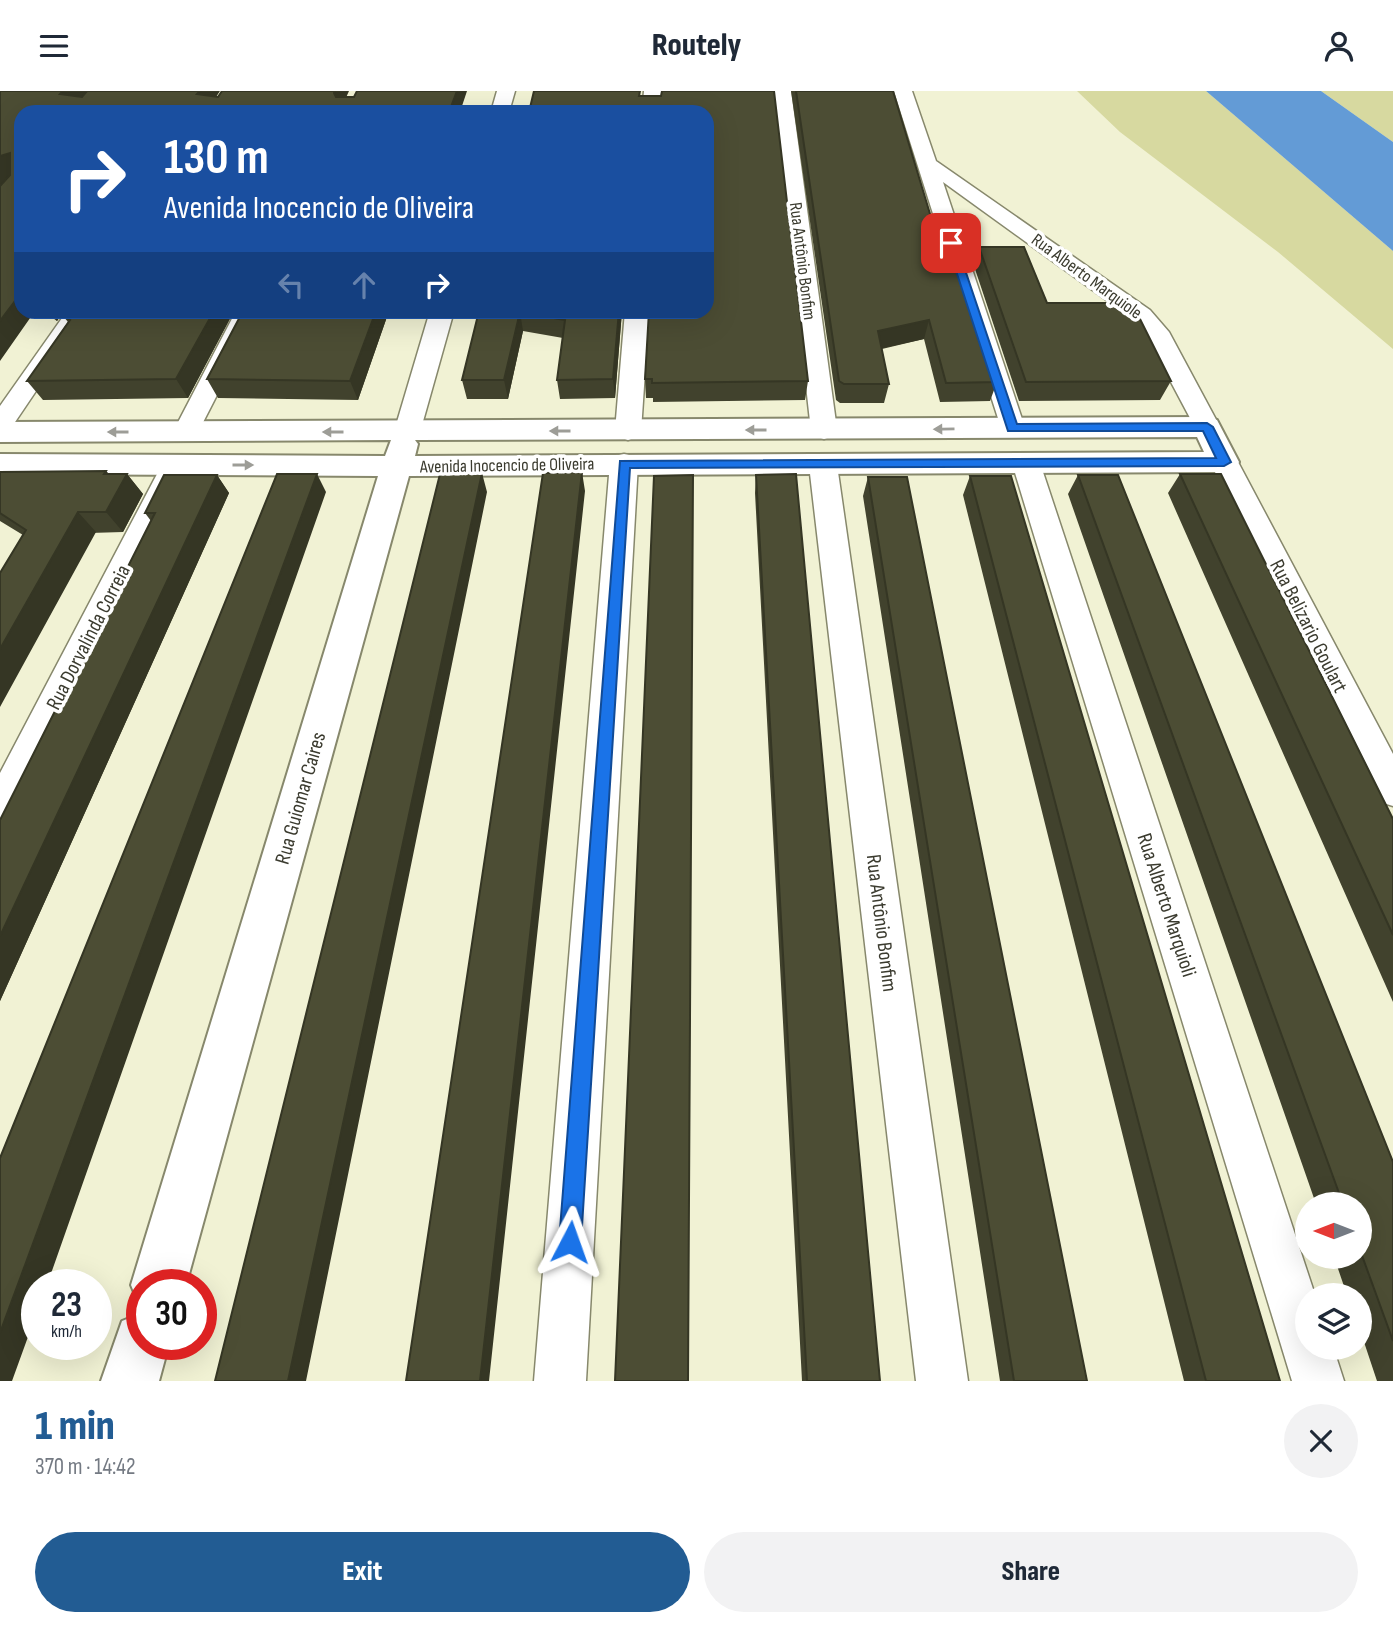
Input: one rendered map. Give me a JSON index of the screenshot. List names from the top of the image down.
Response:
{
  "streets": {
    "street": [
      "Rua Antônio Bonfim",
      "Rua Alberto Marquiole",
      "Avenida Inocencio de Oliveira",
      "Rua Belizario Goulart",
      "Rua Dorvalinda Correia",
      "Rua Guiomar Caires",
      "Rua Alberto Marquioli"
    ]
  },
  "crossings": [
    ["Rua Antônio Bonfim", "Avenida Inocencio de Oliveira"],
    ["Rua Alberto Marquiole", "Avenida Inocencio de Oliveira"],
    ["Avenida Inocencio de Oliveira", "Rua Belizario Goulart"],
    ["Avenida Inocencio de Oliveira", "Rua Dorvalinda Correia"],
    ["Avenida Inocencio de Oliveira", "Rua Guiomar Caires"],
    ["Avenida Inocencio de Oliveira", "Rua Alberto Marquioli"]
  ],
  "north": "left",
  "page": {
    "header": "Routely",
    "turn": ["130 m", "Avenida Inocencio de Oliveira"],
    "speed": "23 km/h",
    "limit": "30",
    "heading": ["1 min", "370 m · 14:42"],
    "buttons": ["Exit", "Share"]
  }
}
